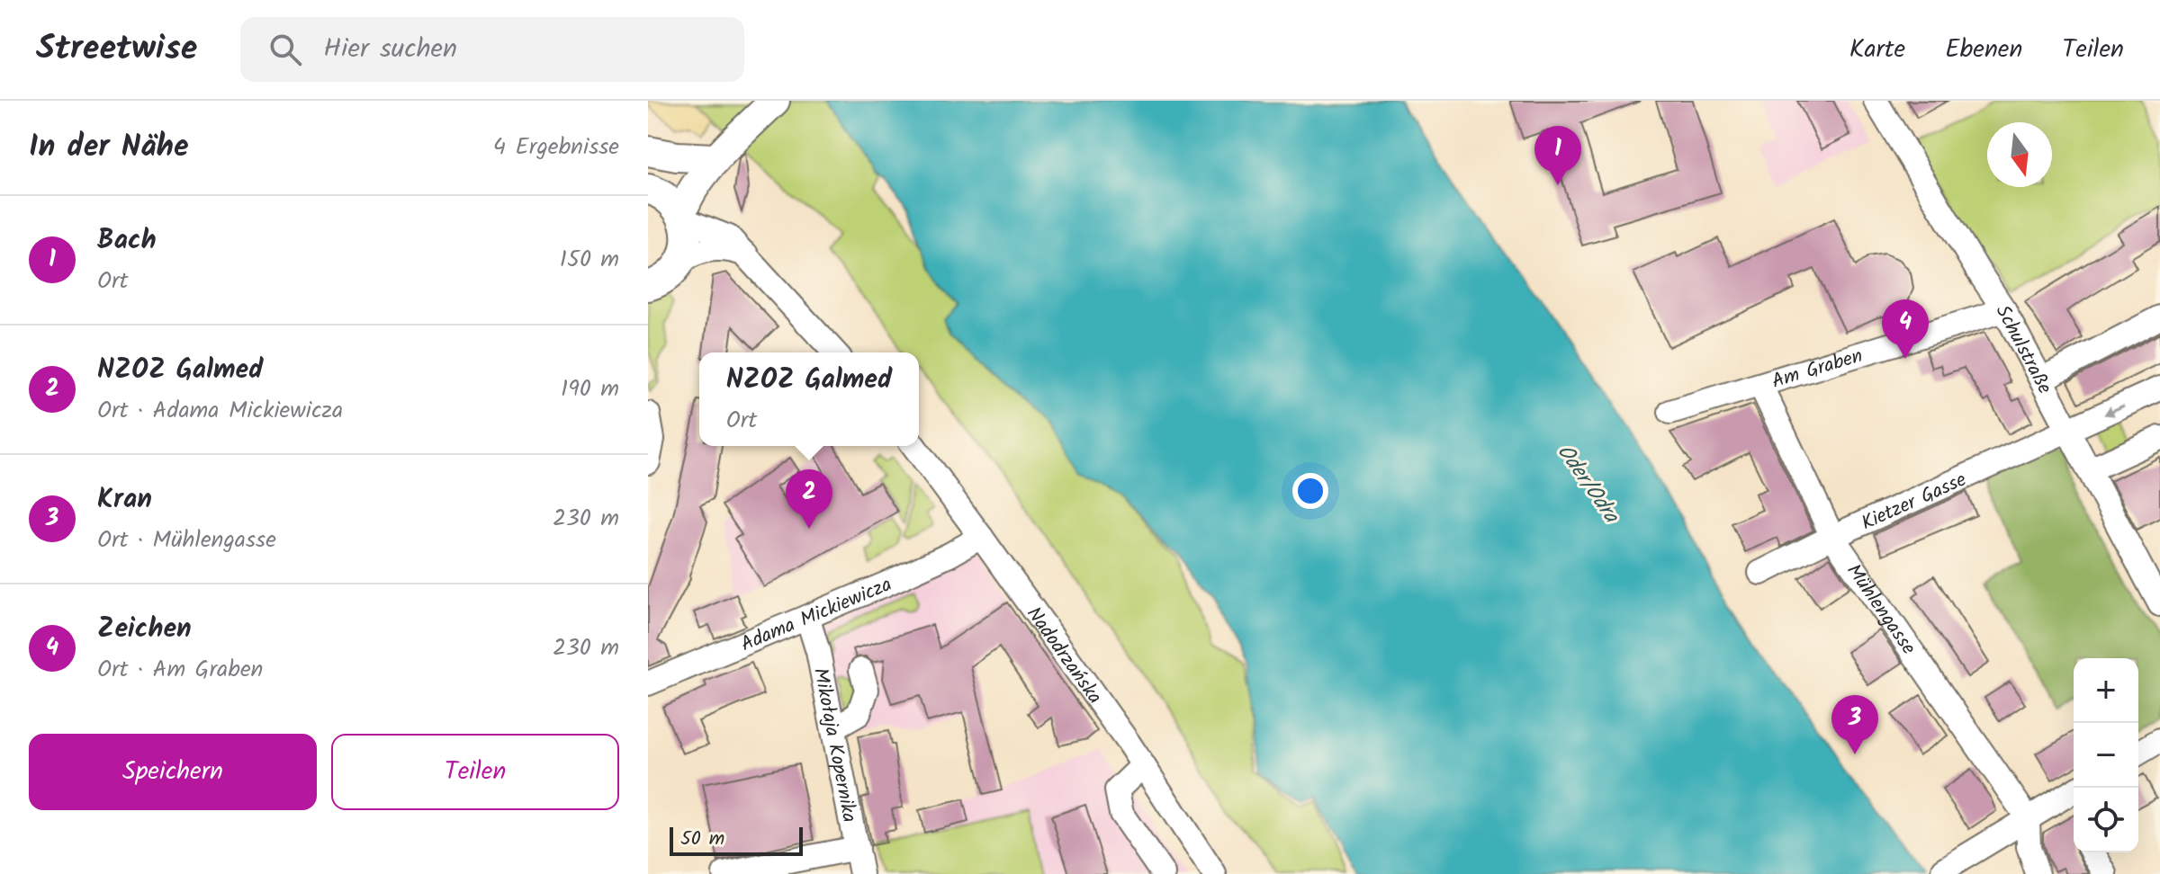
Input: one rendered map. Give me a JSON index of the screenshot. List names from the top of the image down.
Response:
{
  "streets": {
    "street": [
      "Schulstraße",
      "Am Graben",
      "Kietzer Gasse",
      "Mühlengasse",
      "Adama Mickiewicza",
      "Nadodrzańska",
      "Mikołaja Kopernika"
    ]
  },
  "crossings": [
    ["Schulstraße", "Am Graben"],
    ["Schulstraße", "Kietzer Gasse"],
    ["Am Graben", "Mühlengasse"],
    ["Kietzer Gasse", "Mühlengasse"],
    ["Adama Mickiewicza", "Nadodrzańska"],
    ["Adama Mickiewicza", "Mikołaja Kopernika"]
  ],
  "water": ["Oder/Odra"],
  "scale_bar": "50 m",
  "north": "bottom",
  "page": {
    "header": "Streetwise",
    "search": "Hier suchen",
    "nav": ["Karte", "Ebenen", "Teilen"],
    "heading": ["In der Nähe", "4 Ergebnisse"],
    "pins": [
      "1",
      "4",
      "2",
      "3"
    ],
    "list": [
      {
        "mark": "1",
        "name": "Bach",
        "note": "Ort",
        "value": "150 m"
      },
      {
        "mark": "2",
        "name": "NZOZ Galmed",
        "note": "Ort · Adama Mickiewicza",
        "value": "190 m"
      },
      {
        "mark": "3",
        "name": "Kran",
        "note": "Ort · Mühlengasse",
        "value": "230 m"
      },
      {
        "mark": "4",
        "name": "Zeichen",
        "note": "Ort · Am Graben",
        "value": "230 m"
      }
    ],
    "popup": ["NZOZ Galmed", "Ort"],
    "map_buttons": ["+", "−"],
    "buttons": ["Speichern", "Teilen"],
    "scale": "50 m"
  }
}
